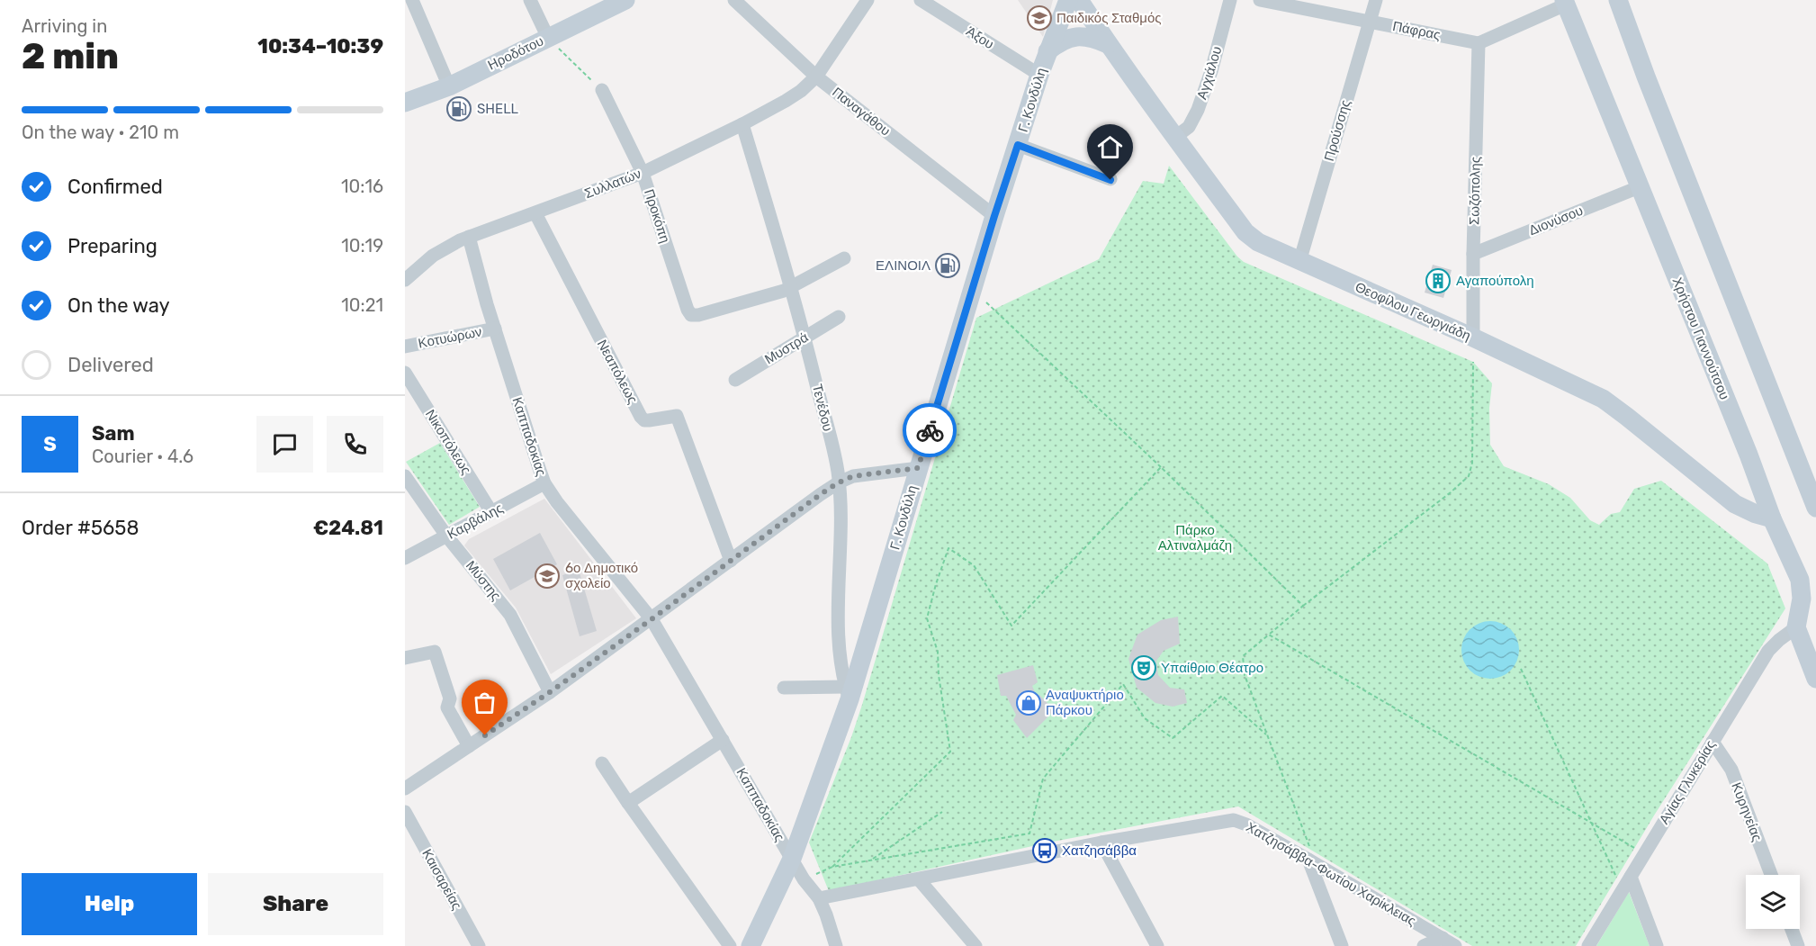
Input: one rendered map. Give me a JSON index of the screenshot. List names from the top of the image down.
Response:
{
  "streets": {
    "street": [
      "Πάφρας",
      "Άξου",
      "Ηροδότου",
      "Αγχιάλου",
      "Γ. Κονδύλη",
      "Παναγάθου",
      "Προύσσης",
      "Συλλατών",
      "Σωζόπολης",
      "Προκόπη",
      "Διονύσου",
      "Θεοφίλου Γεωργιάδη",
      "Κοτυώρων",
      "Χρήστου Γιαννούτσου",
      "Μυστρά",
      "Νεαπόλεως",
      "Τενέδου",
      "Καππαδοκίας",
      "Νικοπόλεως",
      "Καρβάλης",
      "Μύστης",
      "Αγίας Γλυκερίας",
      "Κυρηνείας",
      "Χατζησάββα-Φωτίου Χαρίκλειας",
      "Καισαρείας"
    ]
  },
  "crossings": [
    ["Πάφρας", "Προύσσης"],
    ["Πάφρας", "Σωζόπολης"],
    ["Άξου", "Γ. Κονδύλη"],
    ["Αγχιάλου", "Θεοφίλου Γεωργιάδη"],
    ["Γ. Κονδύλη", "Παναγάθου"],
    ["Γ. Κονδύλη", "Τενέδου"],
    ["Γ. Κονδύλη", "Καππαδοκίας"],
    ["Παναγάθου", "Συλλατών"],
    ["Προύσσης", "Θεοφίλου Γεωργιάδη"],
    ["Συλλατών", "Προκόπη"],
    ["Συλλατών", "Νεαπόλεως"],
    ["Συλλατών", "Τενέδου"],
    ["Συλλατών", "Καππαδοκίας"],
    ["Σωζόπολης", "Διονύσου"],
    ["Σωζόπολης", "Θεοφίλου Γεωργιάδη"],
    ["Προκόπη", "Τενέδου"],
    ["Διονύσου", "Χρήστου Γιαννούτσου"],
    ["Θεοφίλου Γεωργιάδη", "Χρήστου Γιαννούτσου"],
    ["Κοτυώρων", "Καππαδοκίας"],
    ["Χρήστου Γιαννούτσου", "Αγίας Γλυκερίας"],
    ["Μυστρά", "Τενέδου"],
    ["Καππαδοκίας", "Καρβάλης"],
    ["Καππαδοκίας", "Χατζησάββα-Φωτίου Χαρίκλειας"],
    ["Νικοπόλεως", "Καρβάλης"],
    ["Καρβάλης", "Μύστης"],
    ["Αγίας Γλυκερίας", "Κυρηνείας"]
  ],
  "parks": ["Πάρκο Αλτιναλμάζη"],
  "places": {
    "school or university": ["Παιδικός Σταθμός", "6ο Δημοτικό σχολείο"],
    "fuel station": ["SHELL", "ΕΛΙΝΟΙΛ"],
    "building": ["Αγαπούπολη"],
    "theatre": ["Υπαίθριο Θέατρο"],
    "shop": ["Αναψυκτήριο Πάρκου"],
    "bus stop": ["Χατζησάββα"]
  },
  "page": {
    "heading": ["2 min", "Arriving in", "10:34–10:39"],
    "panel": [
      "Sam",
      "Courier · 4.6",
      "Order #5658",
      "€24.81"
    ],
    "bar": "On the way · 210 m",
    "list": [
      ["Confirmed", "10:16"],
      ["Preparing", "10:19"],
      ["On the way", "10:21"],
      "Delivered"
    ],
    "round": "S",
    "buttons": ["Help", "Share"]
  }
}
